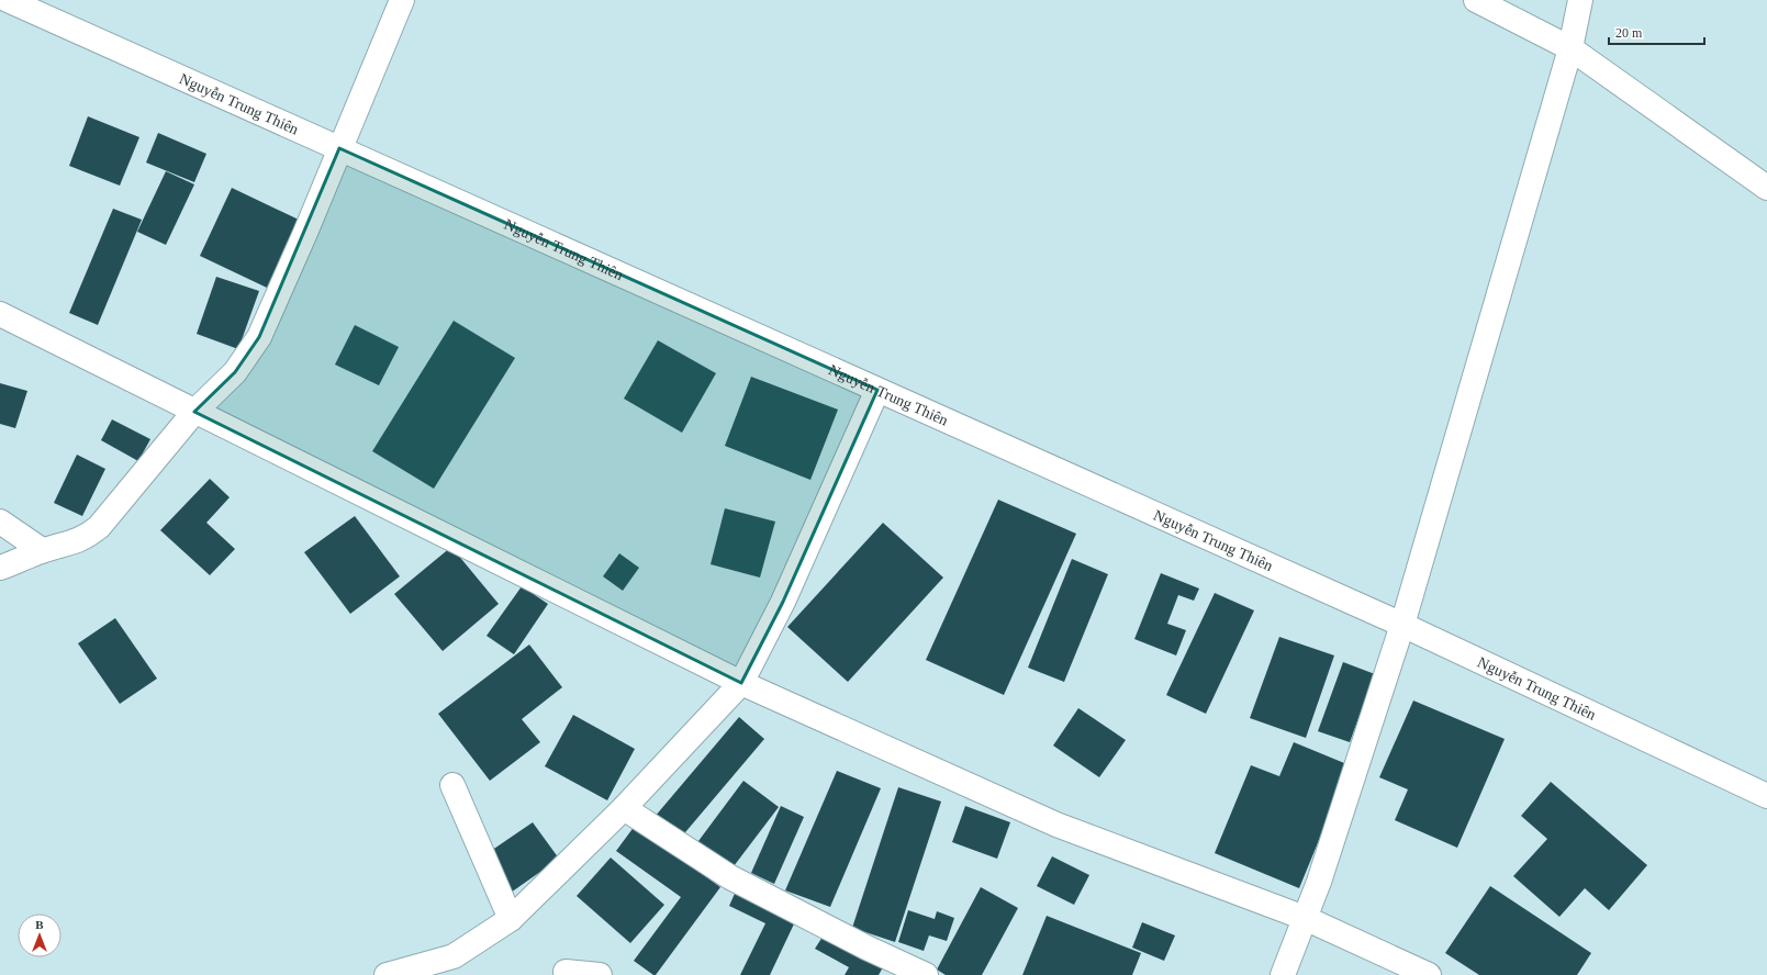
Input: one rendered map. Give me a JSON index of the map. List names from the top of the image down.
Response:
{
  "streets": {
    "street": ["Nguyễn Trung Thiên"]
  },
  "scale_bar": "20 m",
  "north": "top"
}
